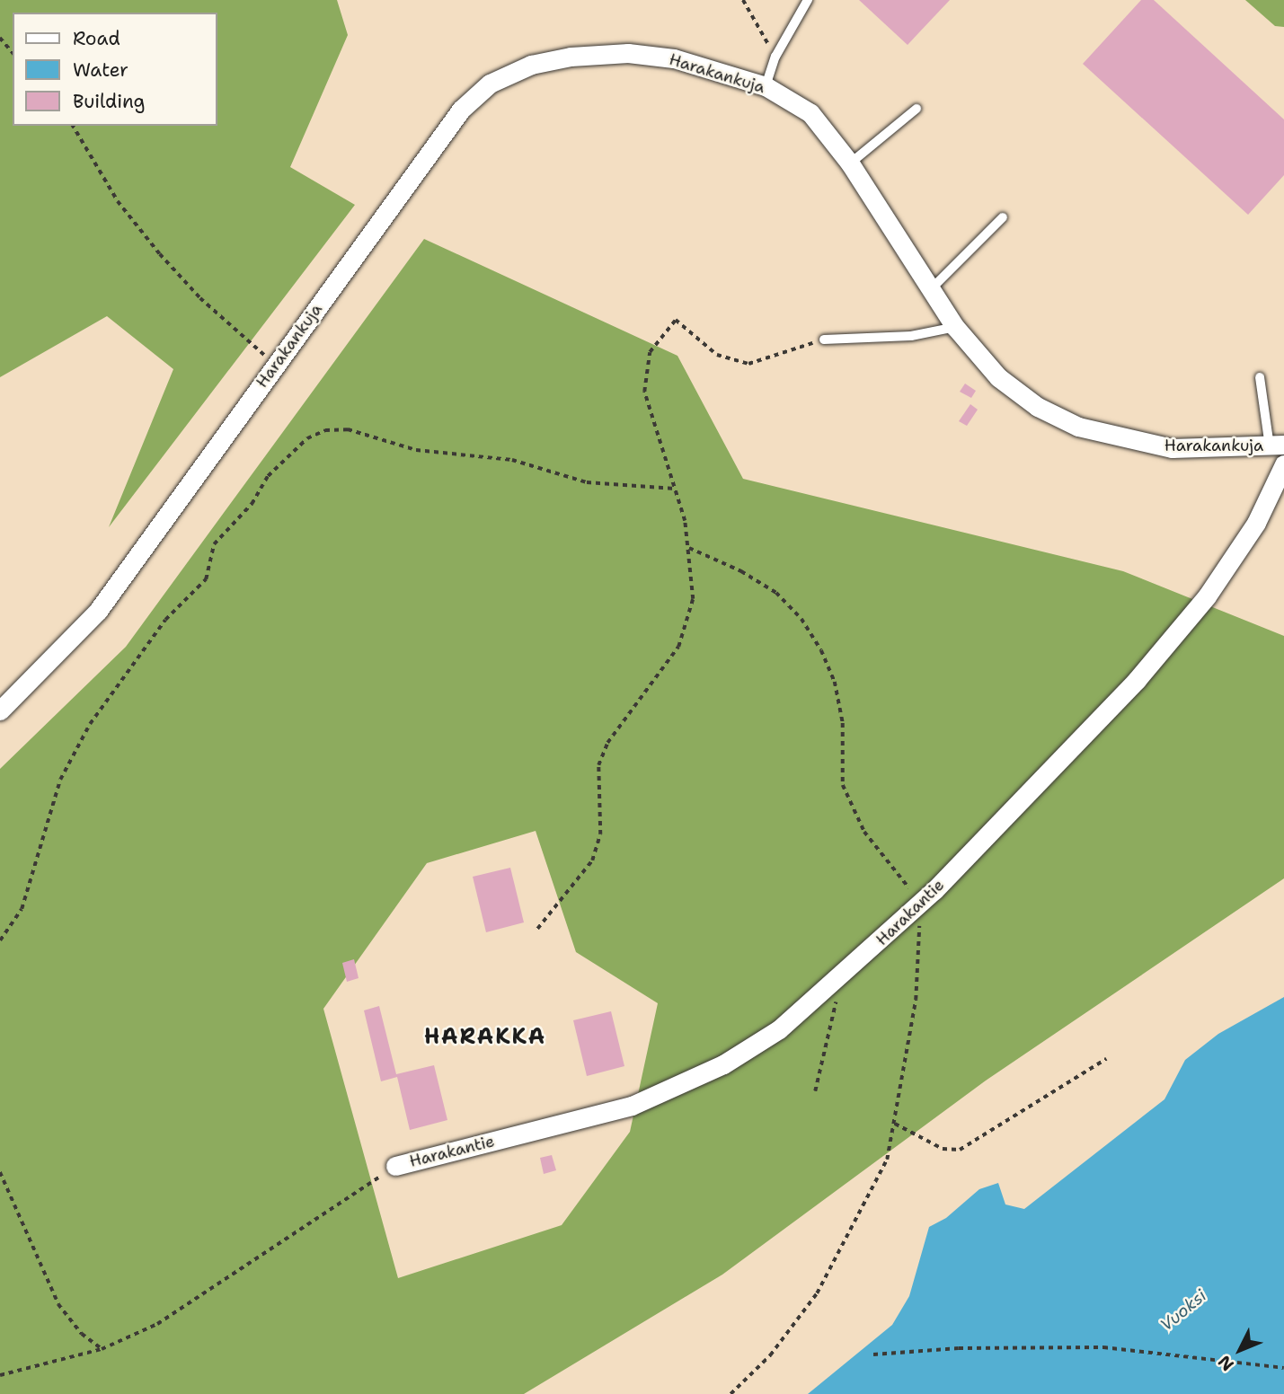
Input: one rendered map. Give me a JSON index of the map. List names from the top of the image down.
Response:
{
  "streets": {
    "street": ["Harakankuja", "Harakantie"]
  },
  "districts": ["HARAKKA"],
  "water": ["Vuoksi"],
  "legend": ["Road", "Water", "Building"],
  "north": "bottom left"
}
